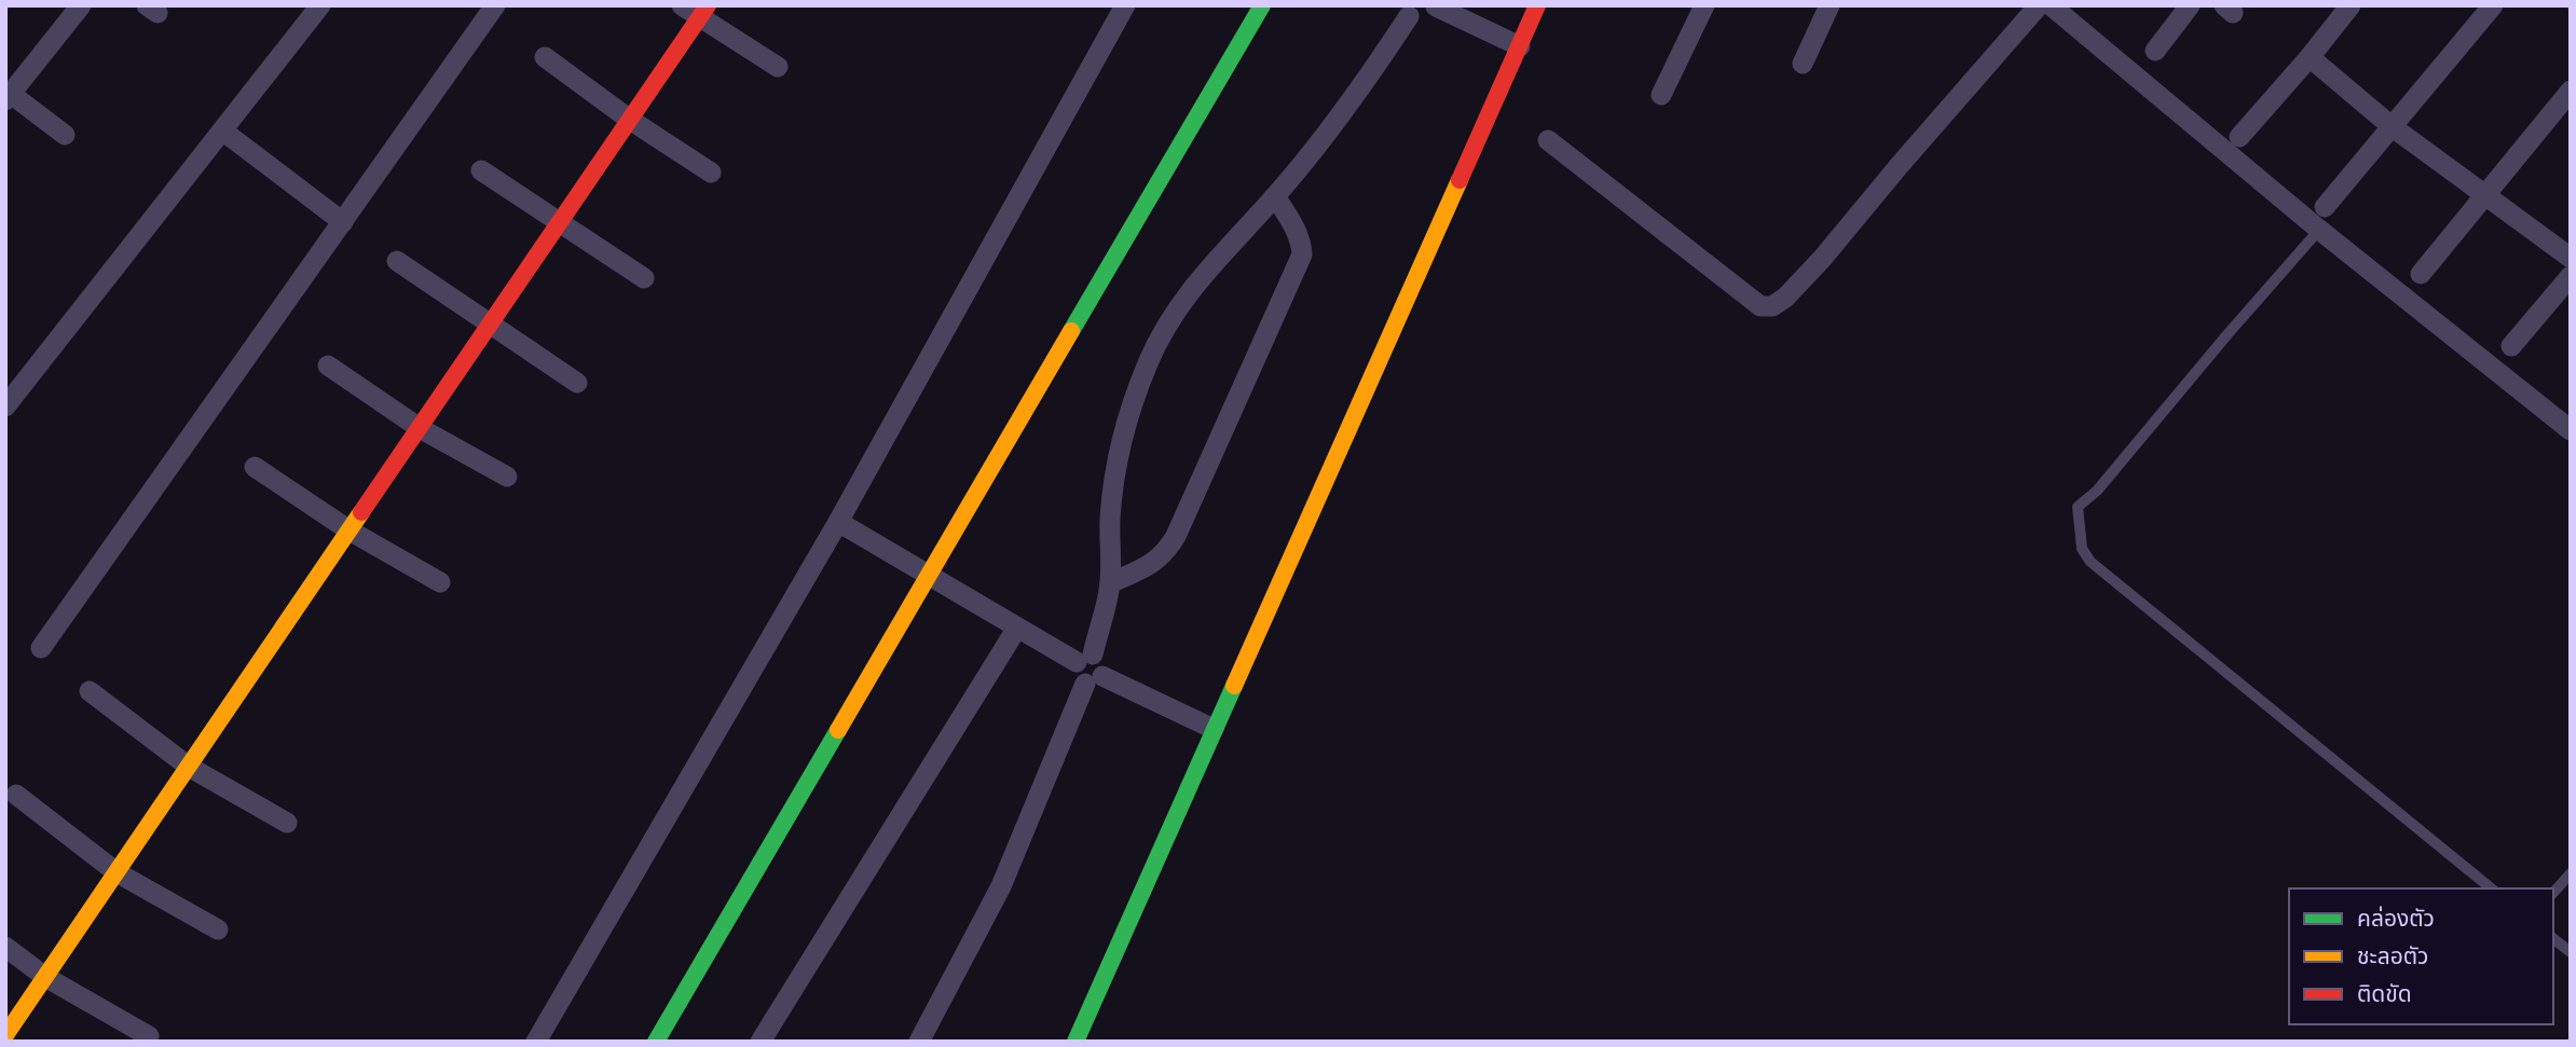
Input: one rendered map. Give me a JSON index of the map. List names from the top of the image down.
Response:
{
  "legend": ["คล่องตัว", "ชะลอตัว", "ติดขัด"]
}
